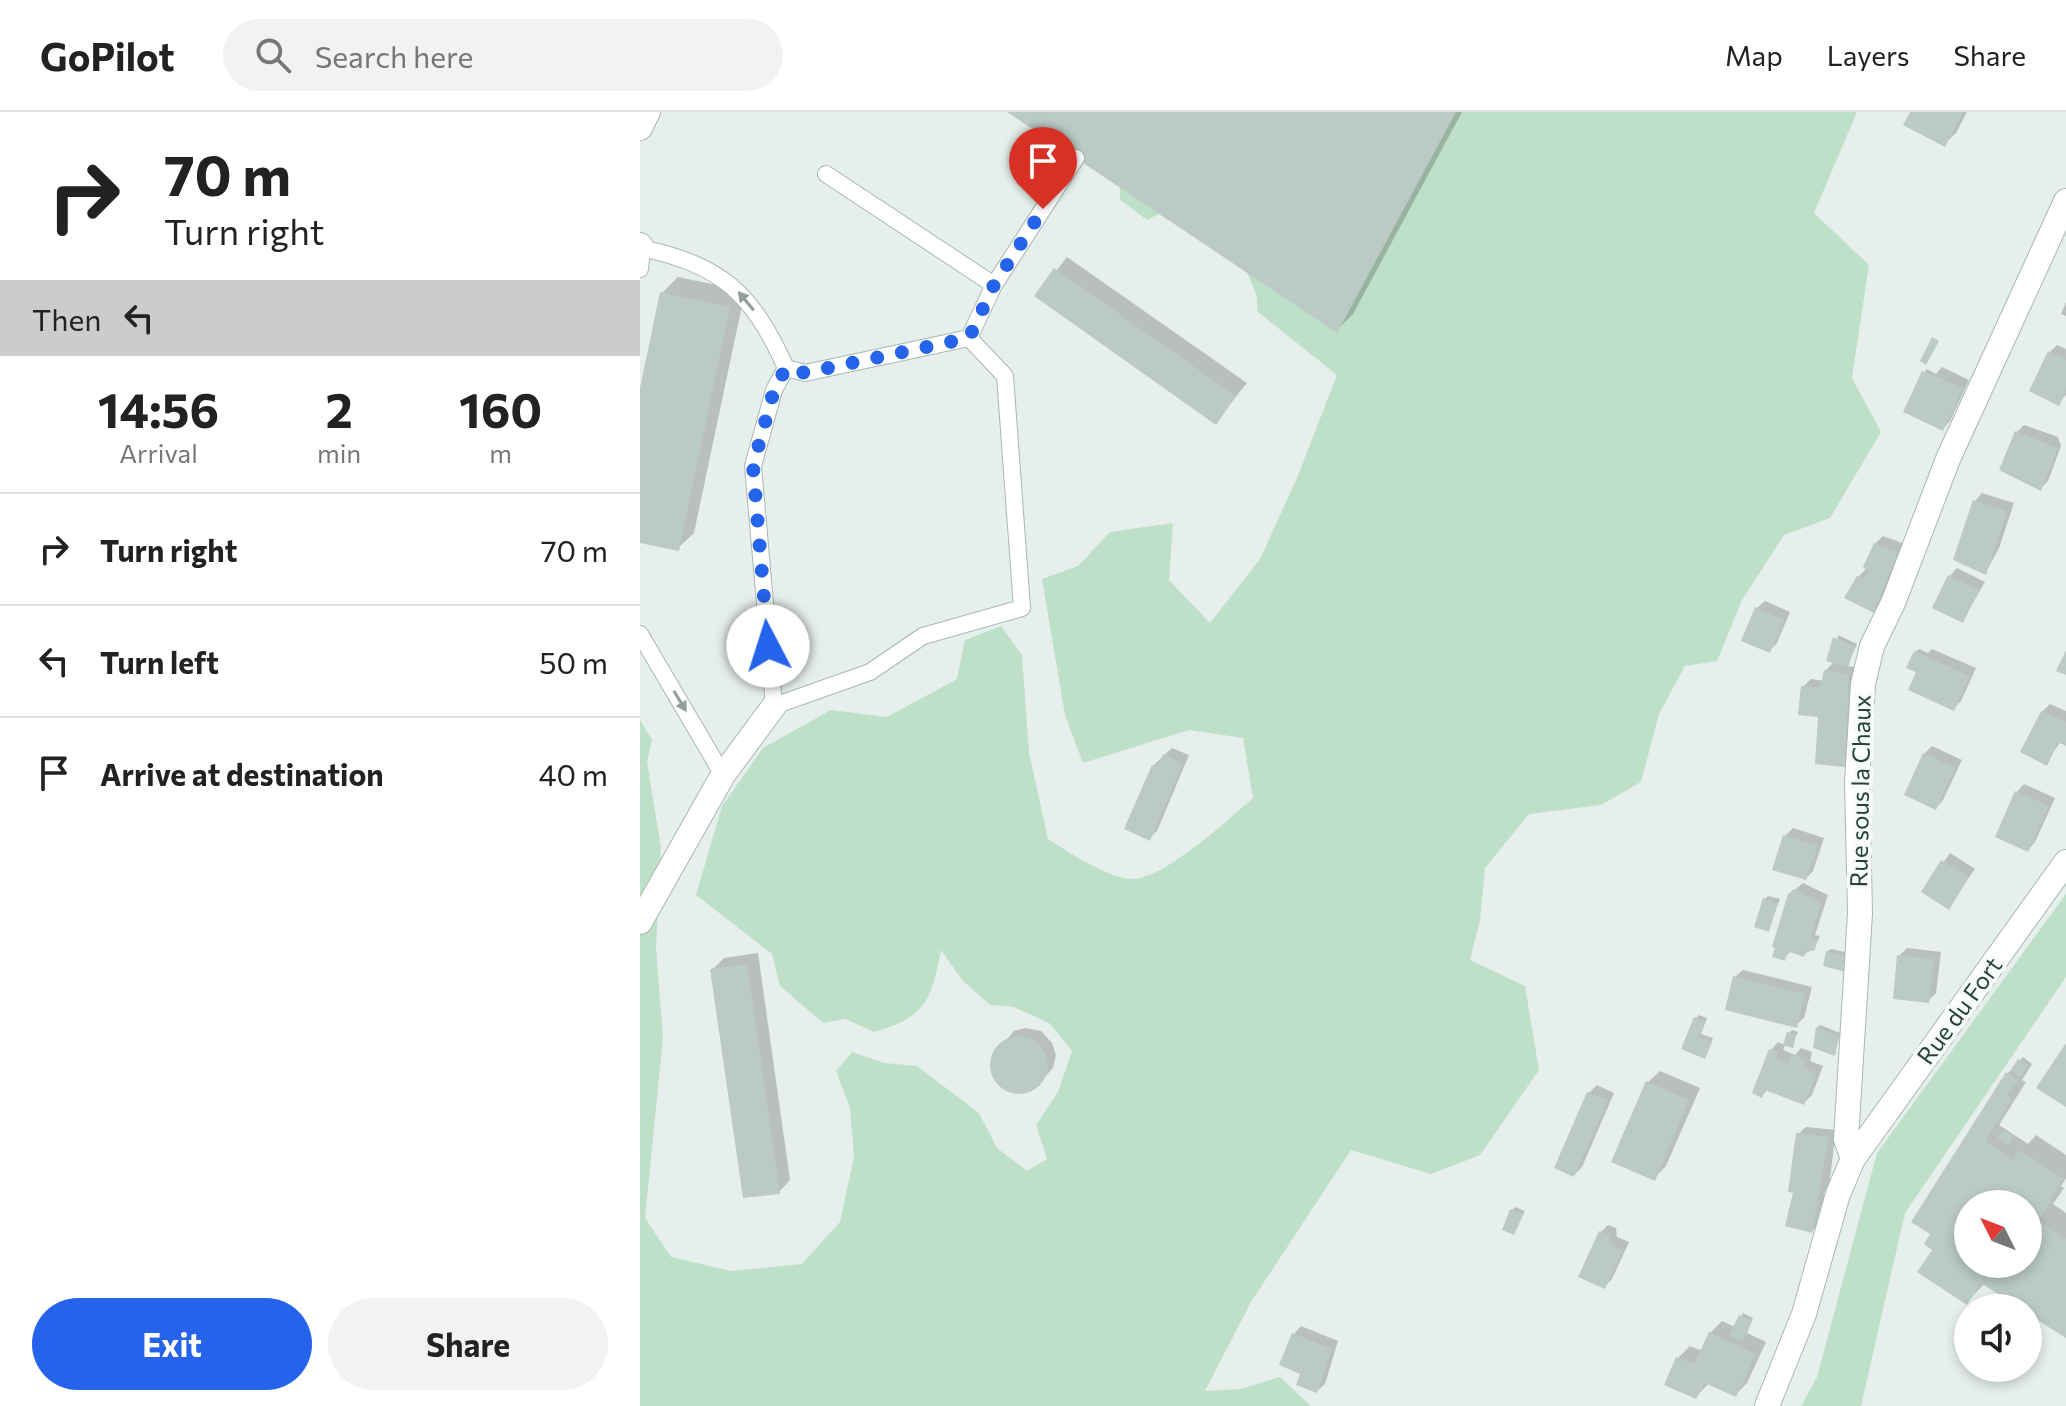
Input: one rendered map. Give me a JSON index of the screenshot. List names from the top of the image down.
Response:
{
  "streets": {
    "street": ["Rue sous la Chaux", "Rue du Fort"]
  },
  "crossings": [
    ["Rue sous la Chaux", "Rue du Fort"]
  ],
  "north": "top left",
  "page": {
    "header": "GoPilot",
    "search": "Search here",
    "nav": ["Map", "Layers", "Share"],
    "turn": ["70 m", "Turn right"],
    "then": "Then",
    "eta": [
      "14:56",
      "Arrival",
      "2",
      "min",
      "160",
      "m"
    ],
    "list": [
      {
        "name": "Turn right",
        "value": "70 m"
      },
      {
        "name": "Turn left",
        "value": "50 m"
      },
      {
        "name": "Arrive at destination",
        "value": "40 m"
      }
    ],
    "buttons": ["Exit", "Share"]
  }
}
